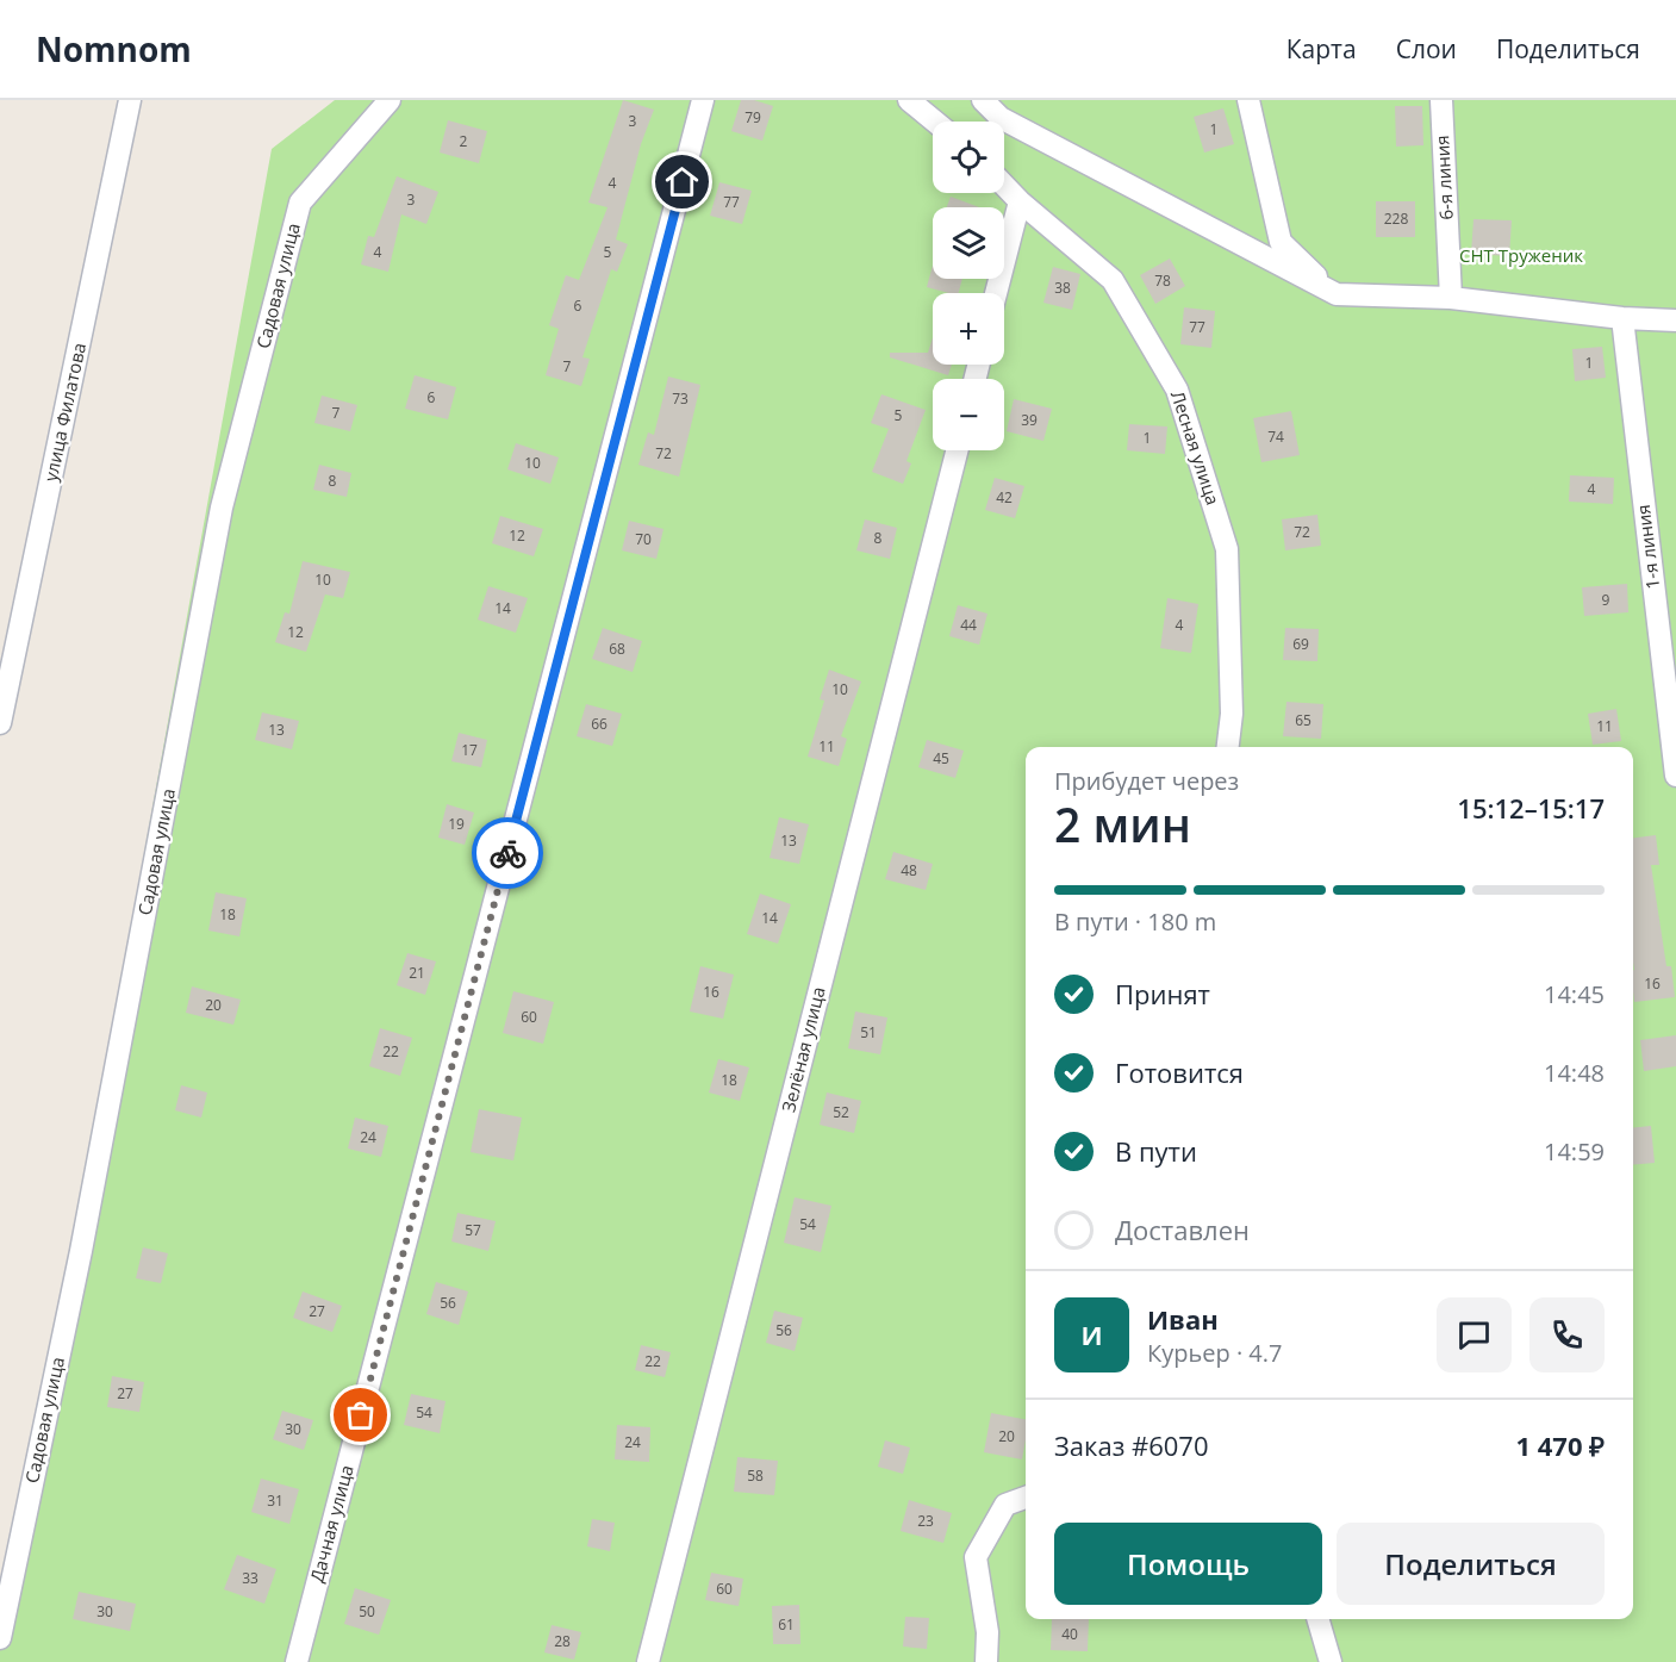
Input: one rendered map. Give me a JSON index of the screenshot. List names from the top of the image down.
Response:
{
  "streets": {
    "street": [
      "6-я линия",
      "Садовая улица",
      "улица Филатова",
      "Лесная улица",
      "1-я линия",
      "Зелёная улица",
      "Дачная улица"
    ]
  },
  "parks": ["СНТ Труженик"],
  "house_numbers": [
    "79",
    "3",
    "1",
    "2",
    "4",
    "3",
    "77",
    "228",
    "4",
    "5",
    "78",
    "38",
    "6",
    "77",
    "1",
    "7",
    "6",
    "73",
    "7",
    "5",
    "39",
    "74",
    "1",
    "72",
    "10",
    "8",
    "4",
    "42",
    "72",
    "12",
    "8",
    "70",
    "10",
    "9",
    "14",
    "44",
    "4",
    "12",
    "69",
    "68",
    "10",
    "65",
    "66",
    "11",
    "13",
    "11",
    "17",
    "45",
    "19",
    "13",
    "48",
    "18",
    "14",
    "21",
    "16",
    "16",
    "20",
    "60",
    "51",
    "22",
    "18",
    "52",
    "24",
    "54",
    "57",
    "56",
    "27",
    "56",
    "22",
    "27",
    "54",
    "30",
    "20",
    "24",
    "58",
    "31",
    "23",
    "33",
    "60",
    "30",
    "50",
    "61",
    "40",
    "28"
  ],
  "page": {
    "header": "Nomnom",
    "nav": ["Карта", "Слои", "Поделиться"],
    "map_buttons": ["+", "−"],
    "heading": ["2 мин", "Прибудет через", "15:12–15:17"],
    "panel": [
      "Иван",
      "Курьер · 4.7",
      "Заказ #6070",
      "1 470 ₽"
    ],
    "bar": "В пути · 180 m",
    "list": [
      ["Принят", "14:45"],
      ["Готовится", "14:48"],
      ["В пути", "14:59"],
      "Доставлен"
    ],
    "round": "И",
    "buttons": ["Помощь", "Поделиться"]
  }
}
